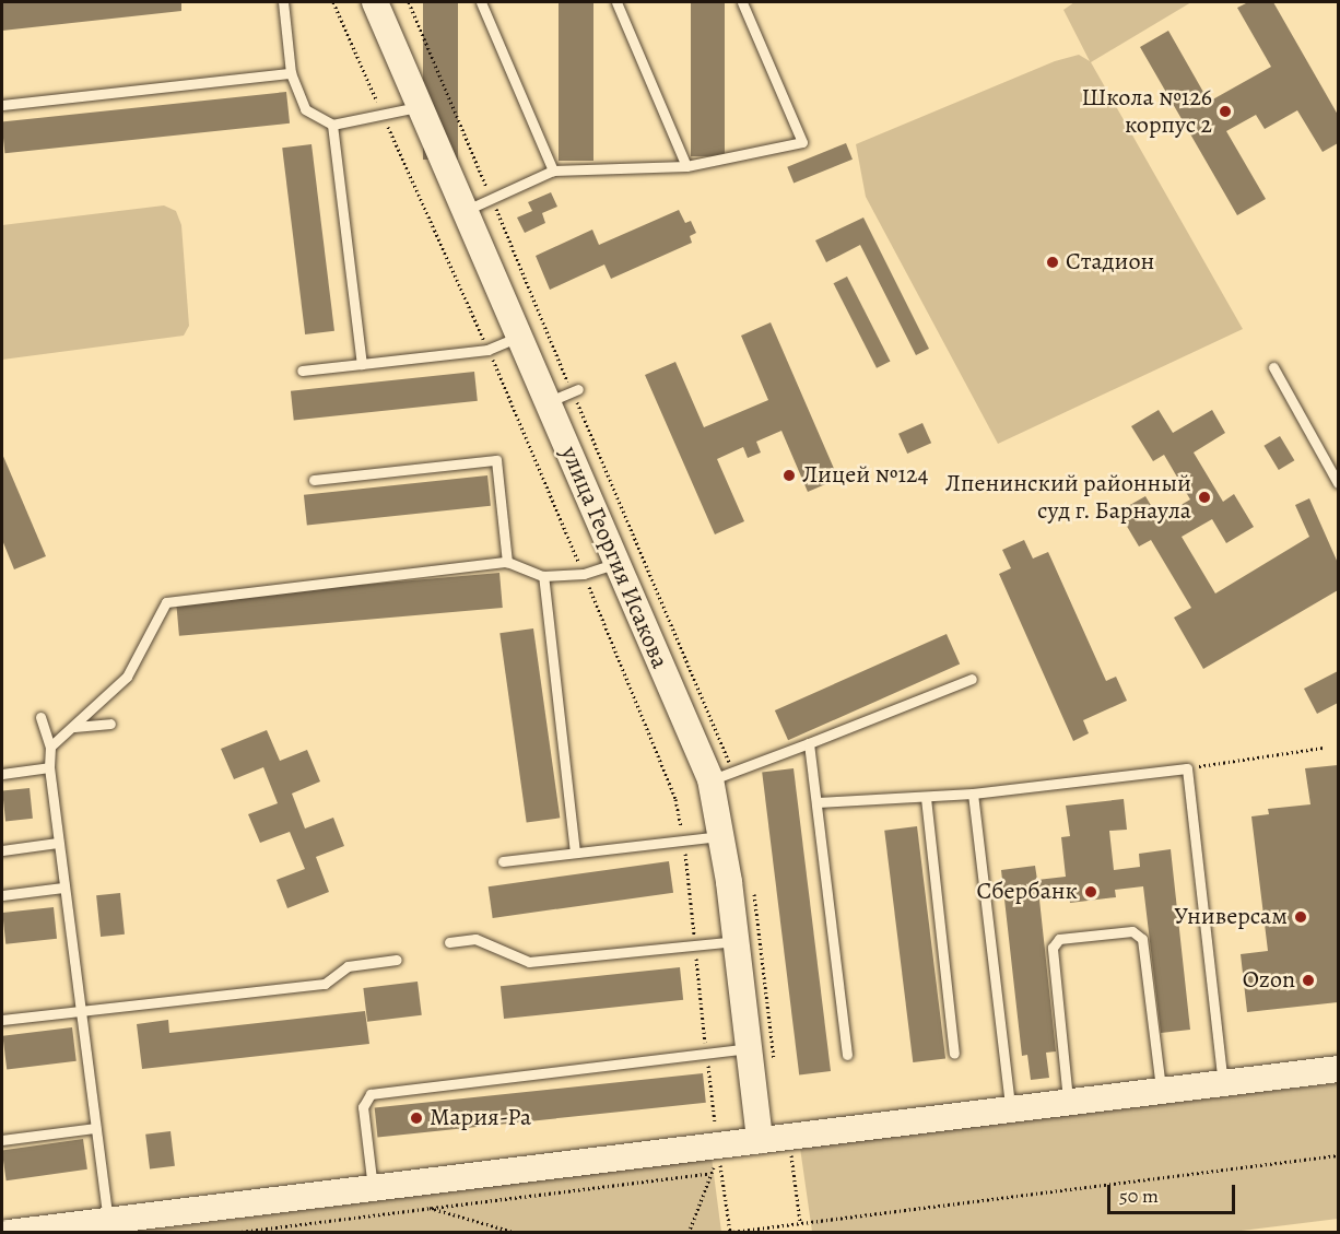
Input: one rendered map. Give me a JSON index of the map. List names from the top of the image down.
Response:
{
  "streets": {
    "street": ["улица Георгия Исакова"]
  },
  "places": [
    "Школа №126 корпус 2",
    "Стадион",
    "Лицей №124",
    "Лпенинский районный суд г. Барнаула",
    "Сбербанк",
    "Универсам",
    "Ozon",
    "Мария-Ра"
  ],
  "scale_bar": "50 m"
}
